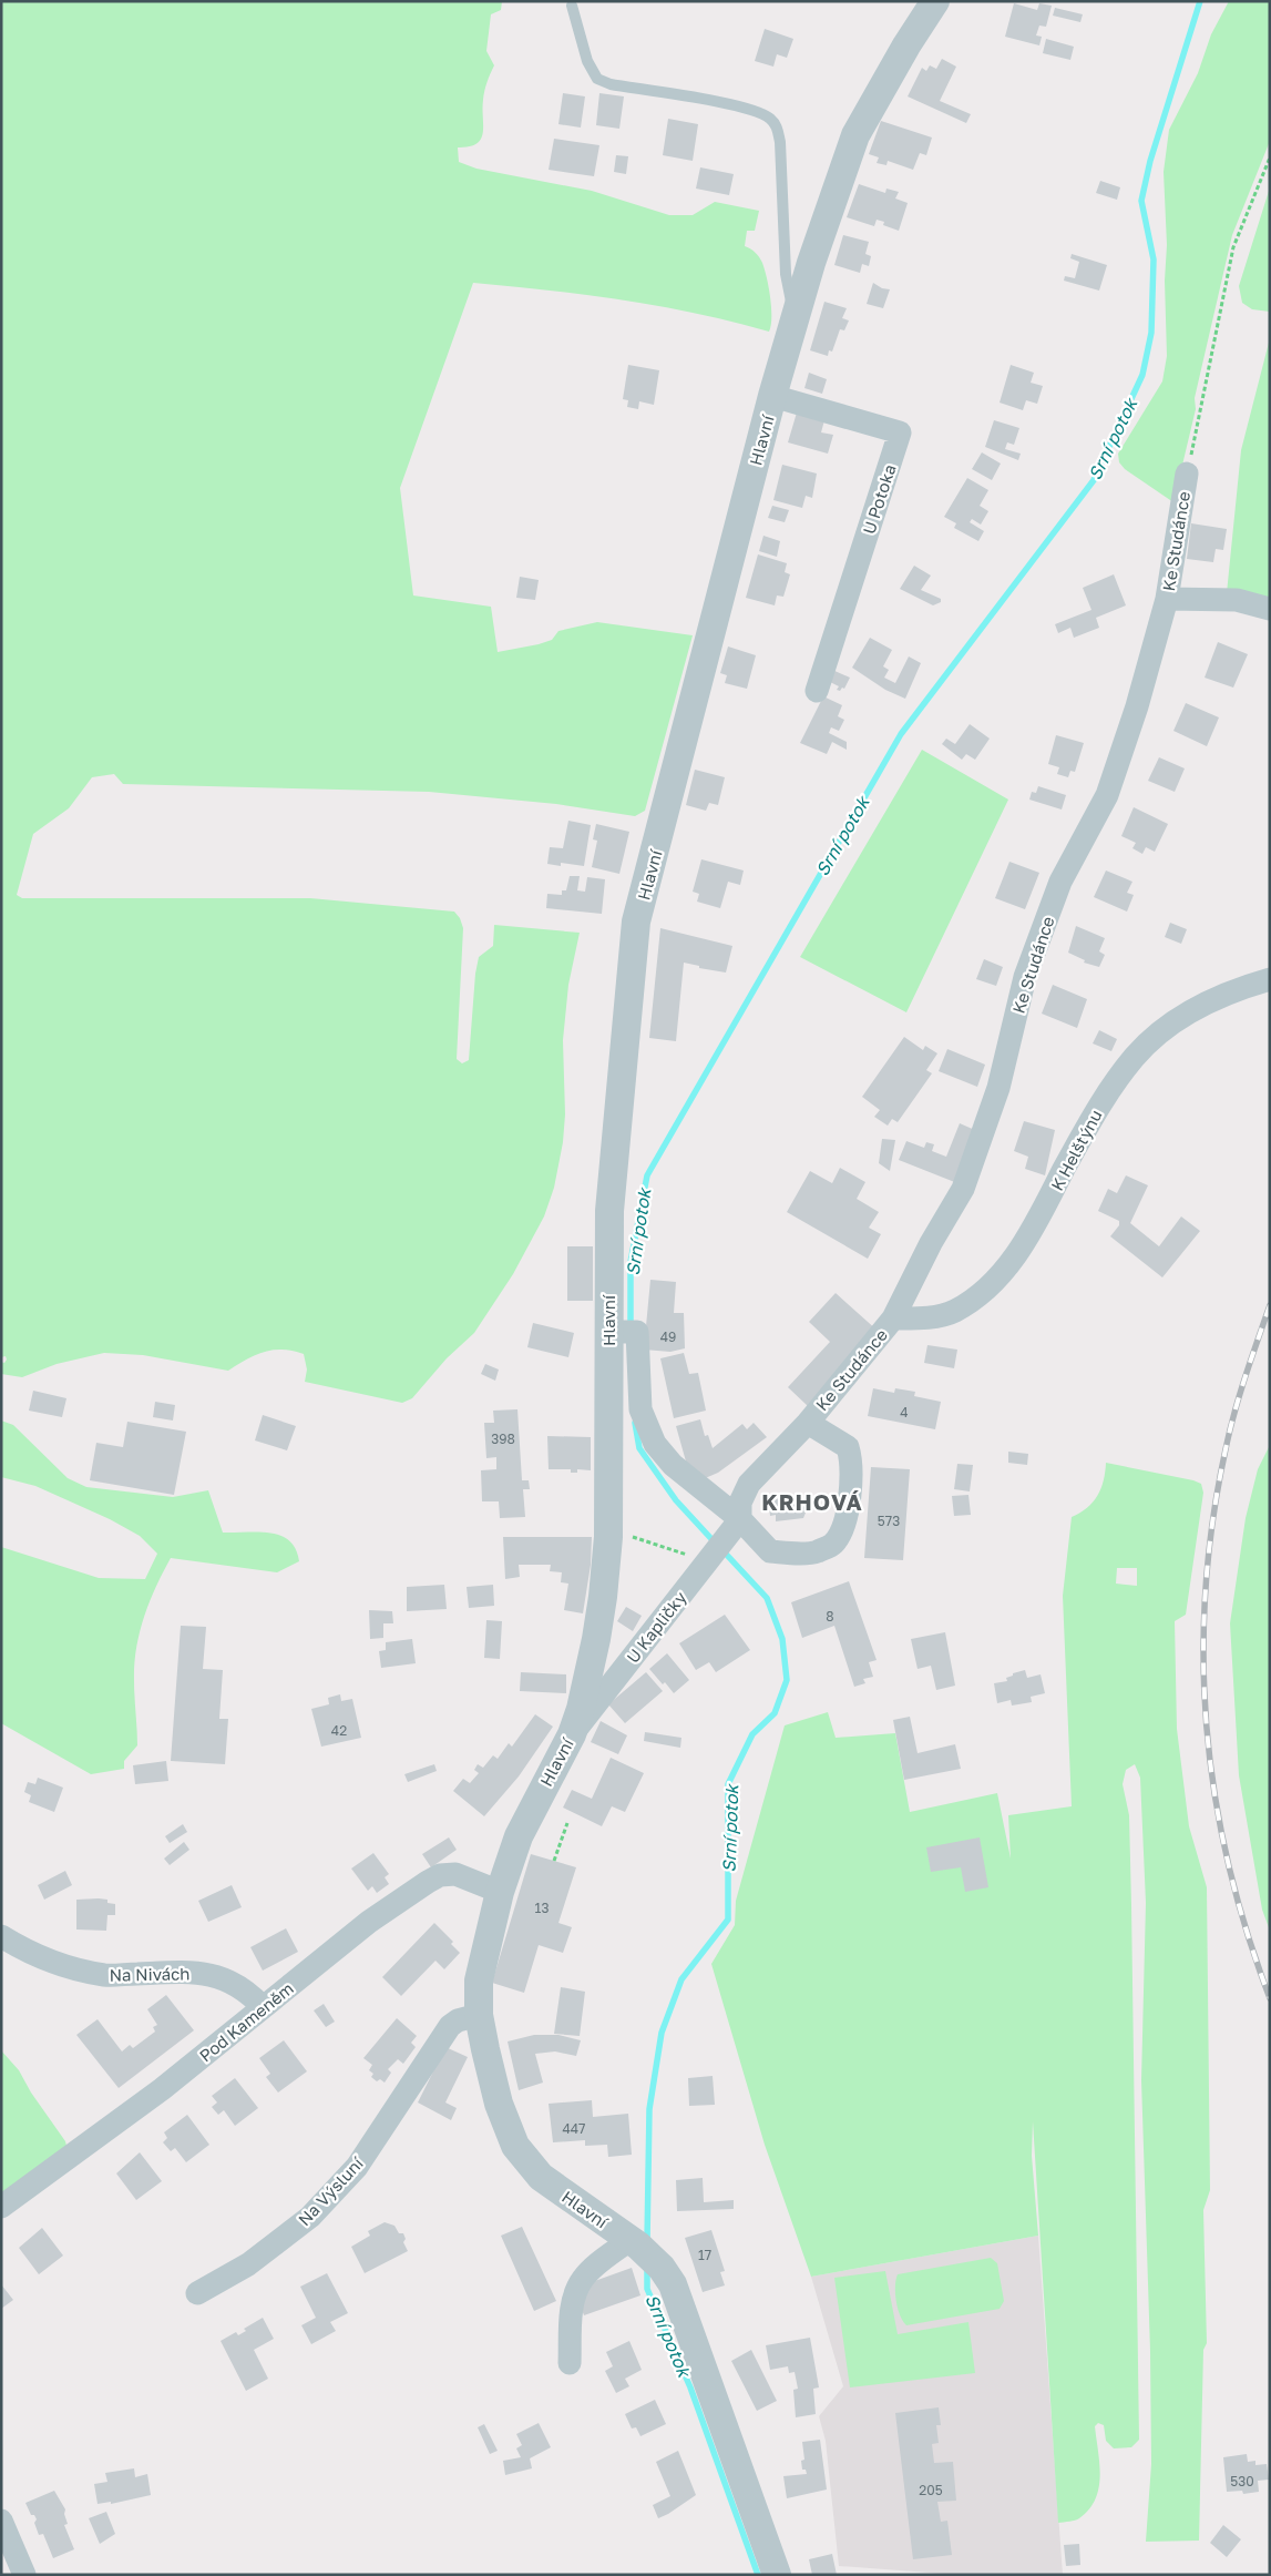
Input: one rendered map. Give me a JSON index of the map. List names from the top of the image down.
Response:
{
  "streets": {
    "street": [
      "Hlavní",
      "U Potoka",
      "Ke Studánce",
      "K Helštýnu",
      "U Kapličky",
      "Na Nivách",
      "Pod Kameněm",
      "Na Výsluní"
    ]
  },
  "crossings": [
    ["Hlavní", "U Potoka"],
    ["Hlavní", "U Kapličky"],
    ["Hlavní", "Pod Kameněm"],
    ["Hlavní", "Na Výsluní"],
    ["Ke Studánce", "K Helštýnu"],
    ["Ke Studánce", "U Kapličky"],
    ["Na Nivách", "Pod Kameněm"]
  ],
  "districts": ["KRHOVÁ"],
  "water": ["Srní potok"],
  "house_numbers": [
    "49",
    "4",
    "398",
    "573",
    "8",
    "42",
    "13",
    "447",
    "17",
    "530",
    "205"
  ]
}
